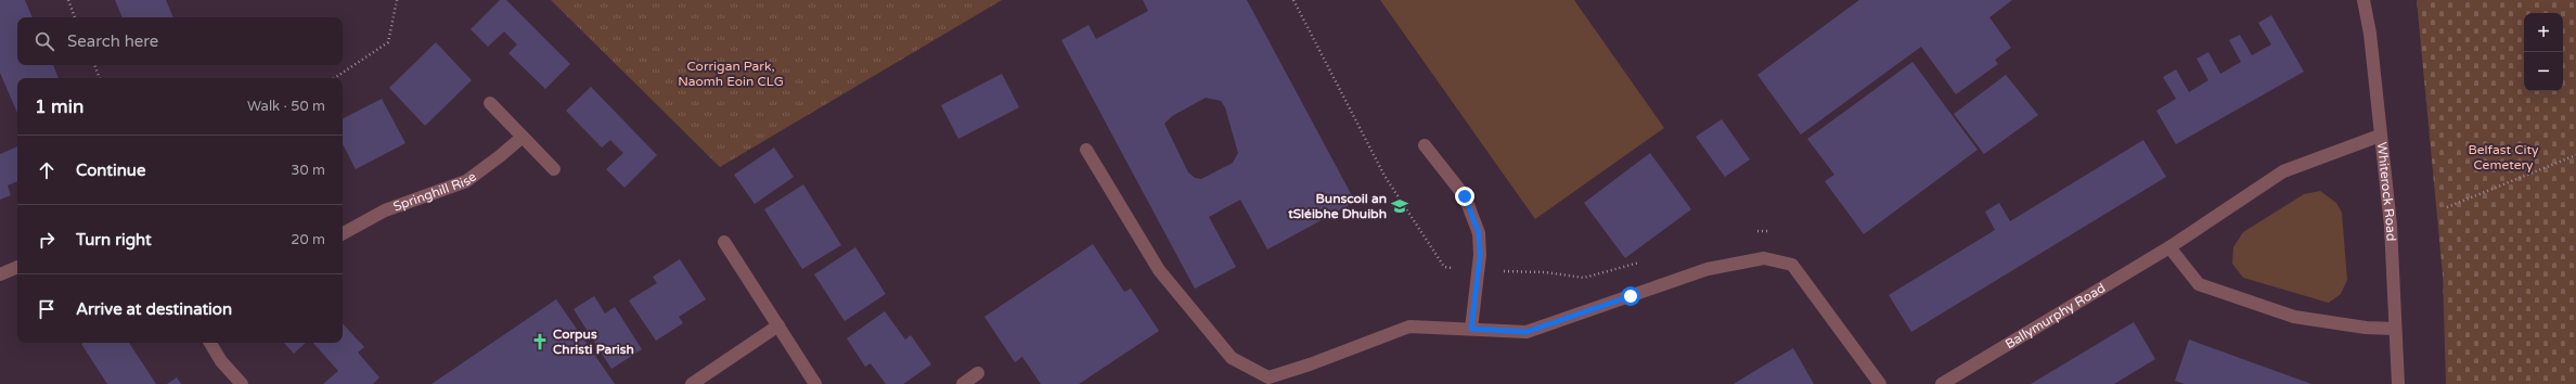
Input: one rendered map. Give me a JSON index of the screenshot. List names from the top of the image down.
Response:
{
  "streets": {
    "street": ["Springhill Rise", "Whiterock Road", "Ballymurphy Road"]
  },
  "crossings": [
    ["Whiterock Road", "Ballymurphy Road"]
  ],
  "parks": ["Corrigan Park, Naomh Eoin CLG", "Belfast City Cemetery"],
  "places": {
    "school or university": ["Bunscoil an tSléibhe Dhuibh"],
    "church": ["Corpus Christi Parish"]
  },
  "page": {
    "map_buttons": ["+", "−"],
    "search": "Search here",
    "heading": ["1 min", "Walk · 50 m"],
    "list": [
      ["Continue", "30 m"],
      ["Turn right", "20 m"],
      "Arrive at destination"
    ]
  }
}
